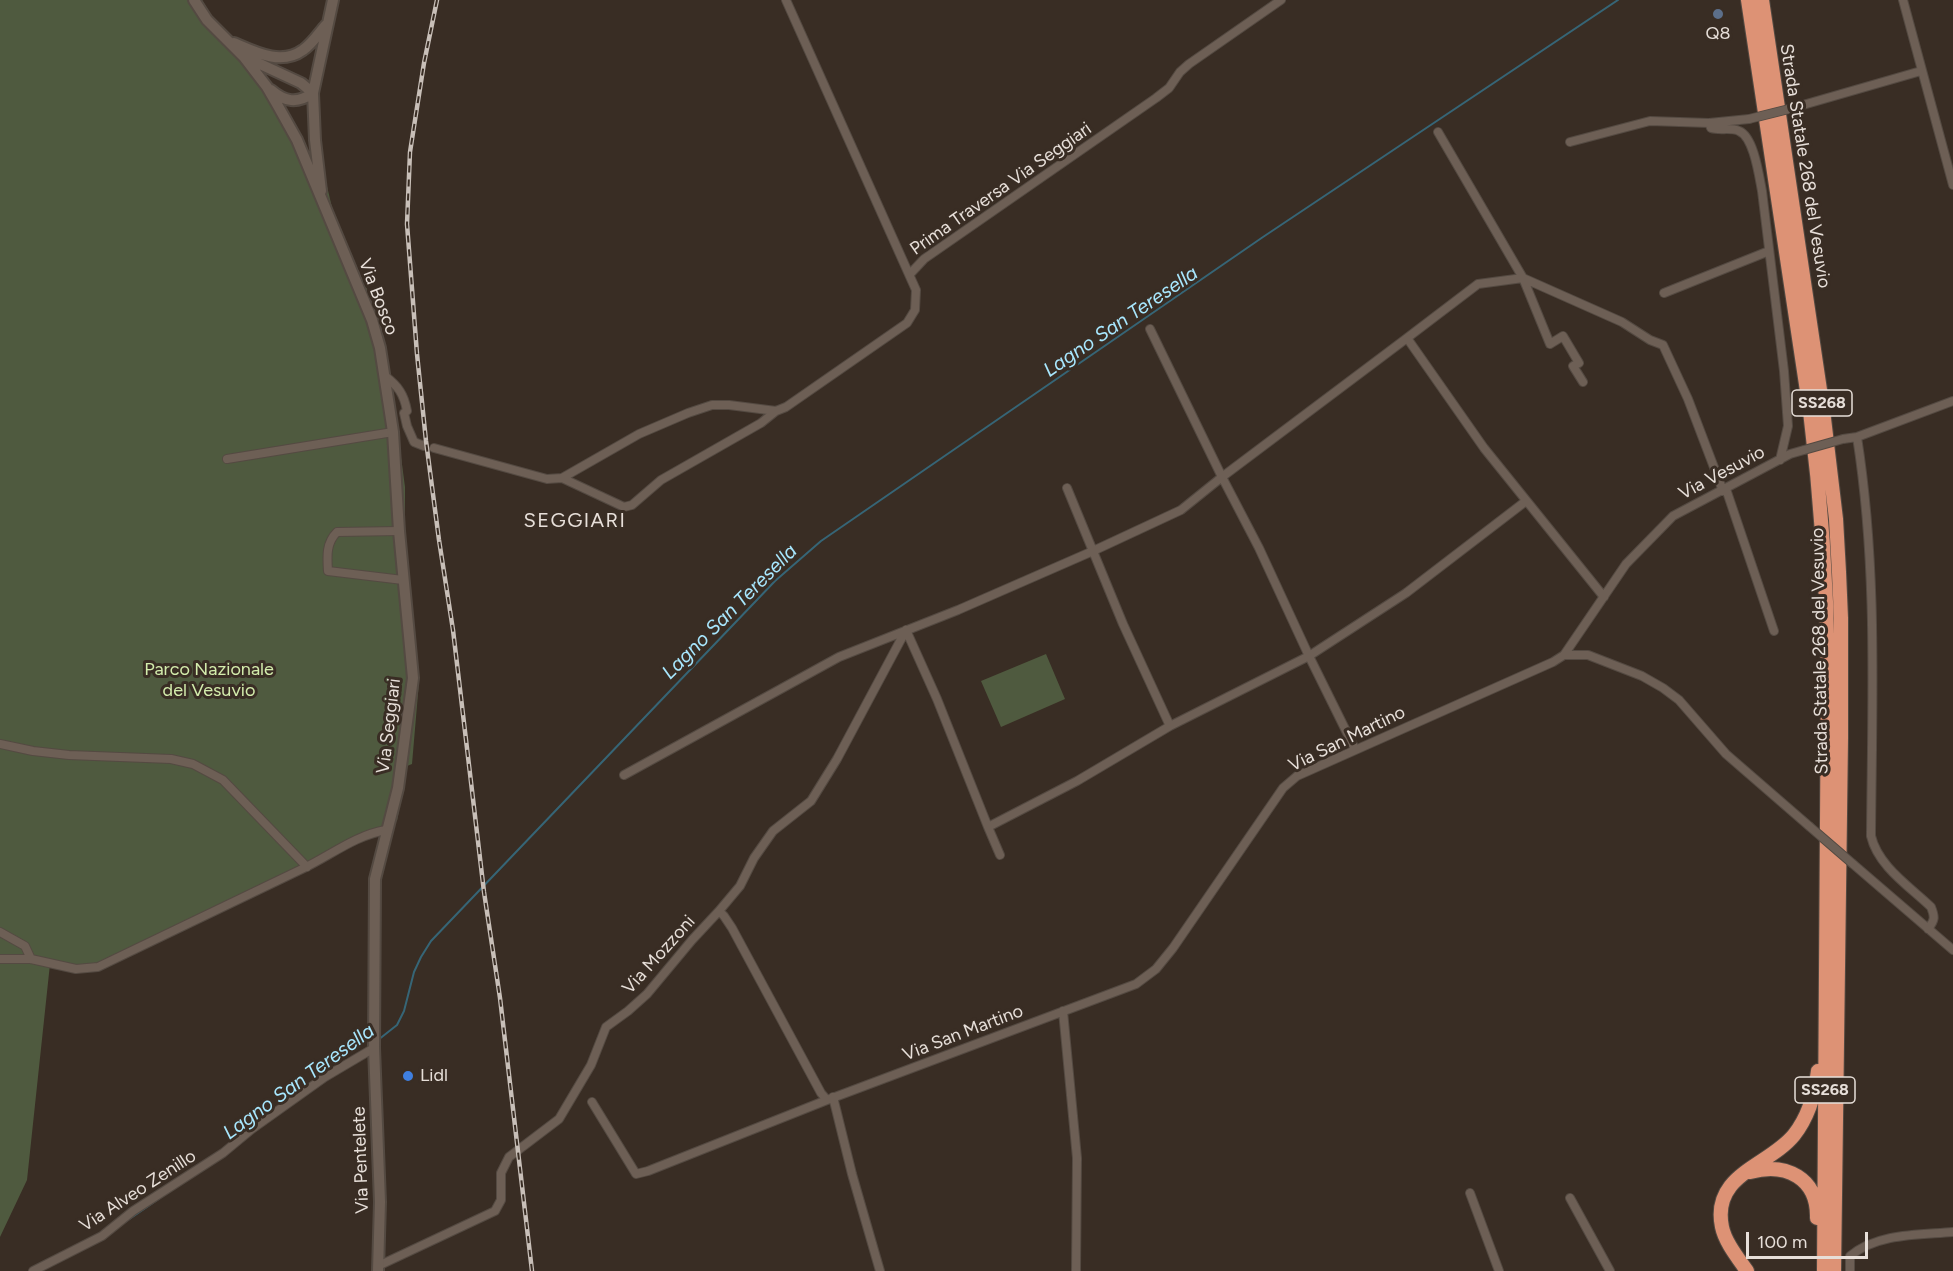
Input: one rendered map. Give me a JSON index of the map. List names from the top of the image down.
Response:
{
  "streets": {
    "highway": ["Strada Statale 268 del Vesuvio", "SS268"],
    "main road": ["Via Bosco", "Via Seggiari", "Via Pentelete"],
    "street": [
      "Prima Traversa Via Seggiari",
      "Via Vesuvio",
      "Via San Martino",
      "Via Mozzoni",
      "Via Alveo Zenillo"
    ]
  },
  "crossings": [
    ["Via Bosco", "Via Seggiari"],
    ["Via Vesuvio", "Via San Martino"],
    ["Via Seggiari", "Via Pentelete"],
    ["Via Seggiari", "Via Alveo Zenillo"],
    ["Via San Martino", "Via Mozzoni"],
    ["Via Mozzoni", "Via Pentelete"],
    ["Via Pentelete", "Via Alveo Zenillo"]
  ],
  "districts": ["SEGGIARI"],
  "water": ["Lagno San Teresella"],
  "parks": ["Parco Nazionale del Vesuvio"],
  "places": ["Q8", "Lidl"],
  "scale_bar": "100 m"
}
